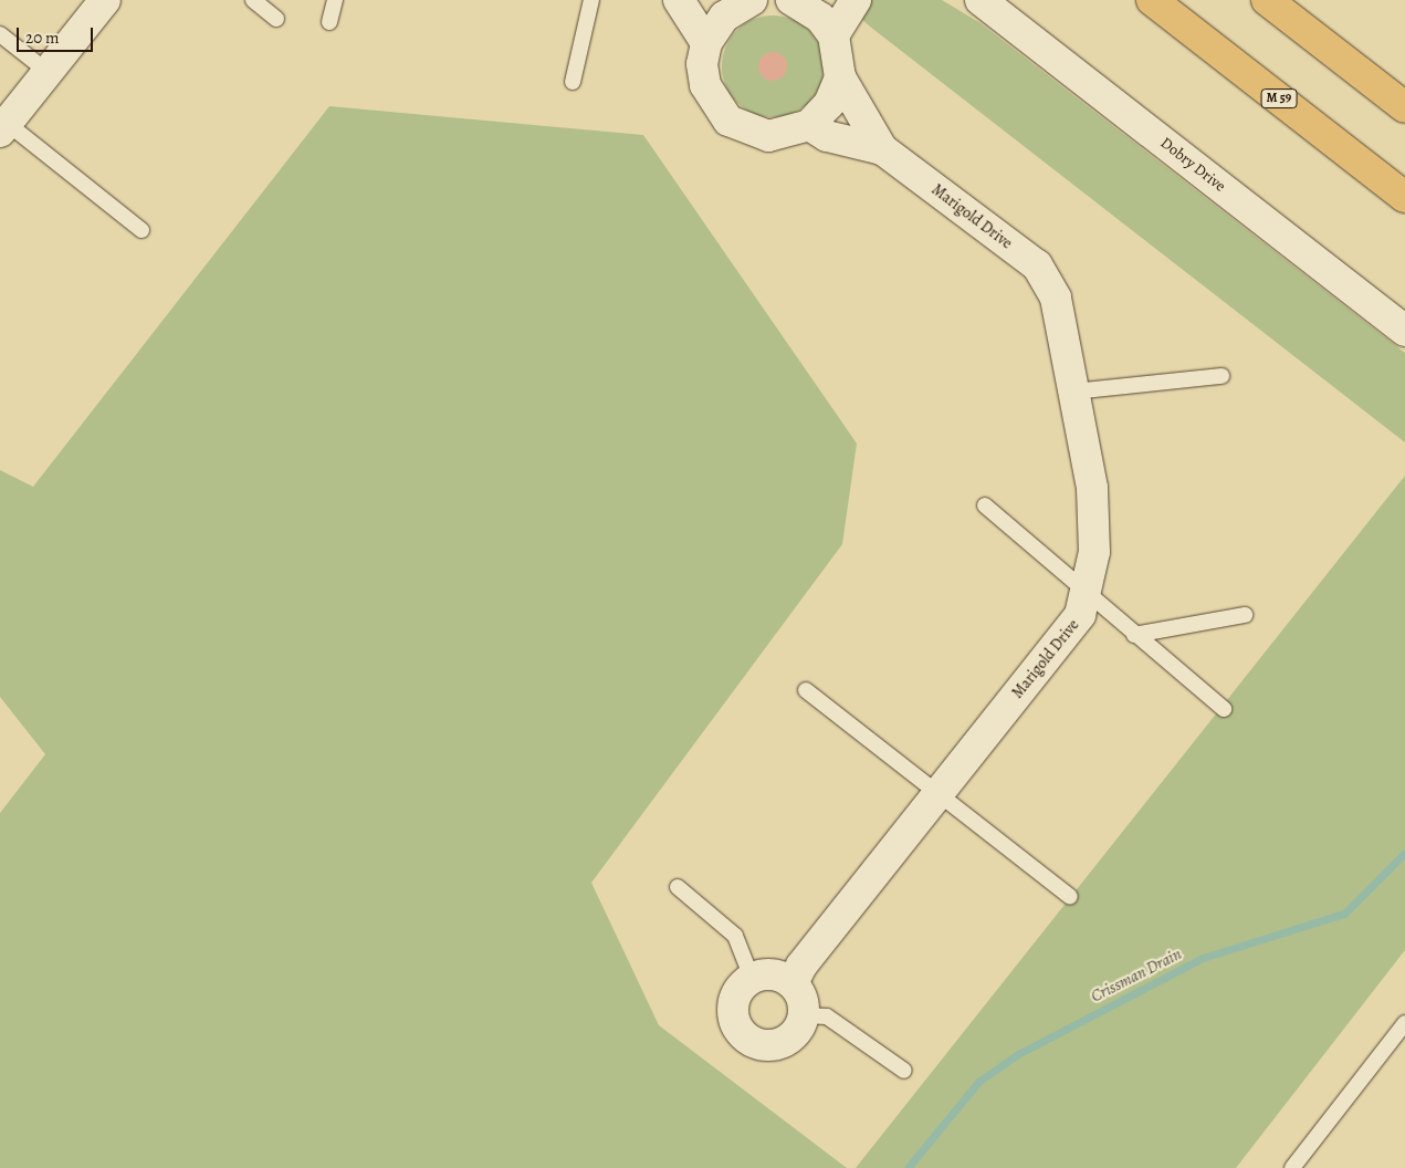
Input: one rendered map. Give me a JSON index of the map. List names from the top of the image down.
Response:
{
  "streets": {
    "highway": ["M 59"],
    "street": ["Dobry Drive", "Marigold Drive"]
  },
  "water": ["Crissman Drain"],
  "scale_bar": "20 m"
}
